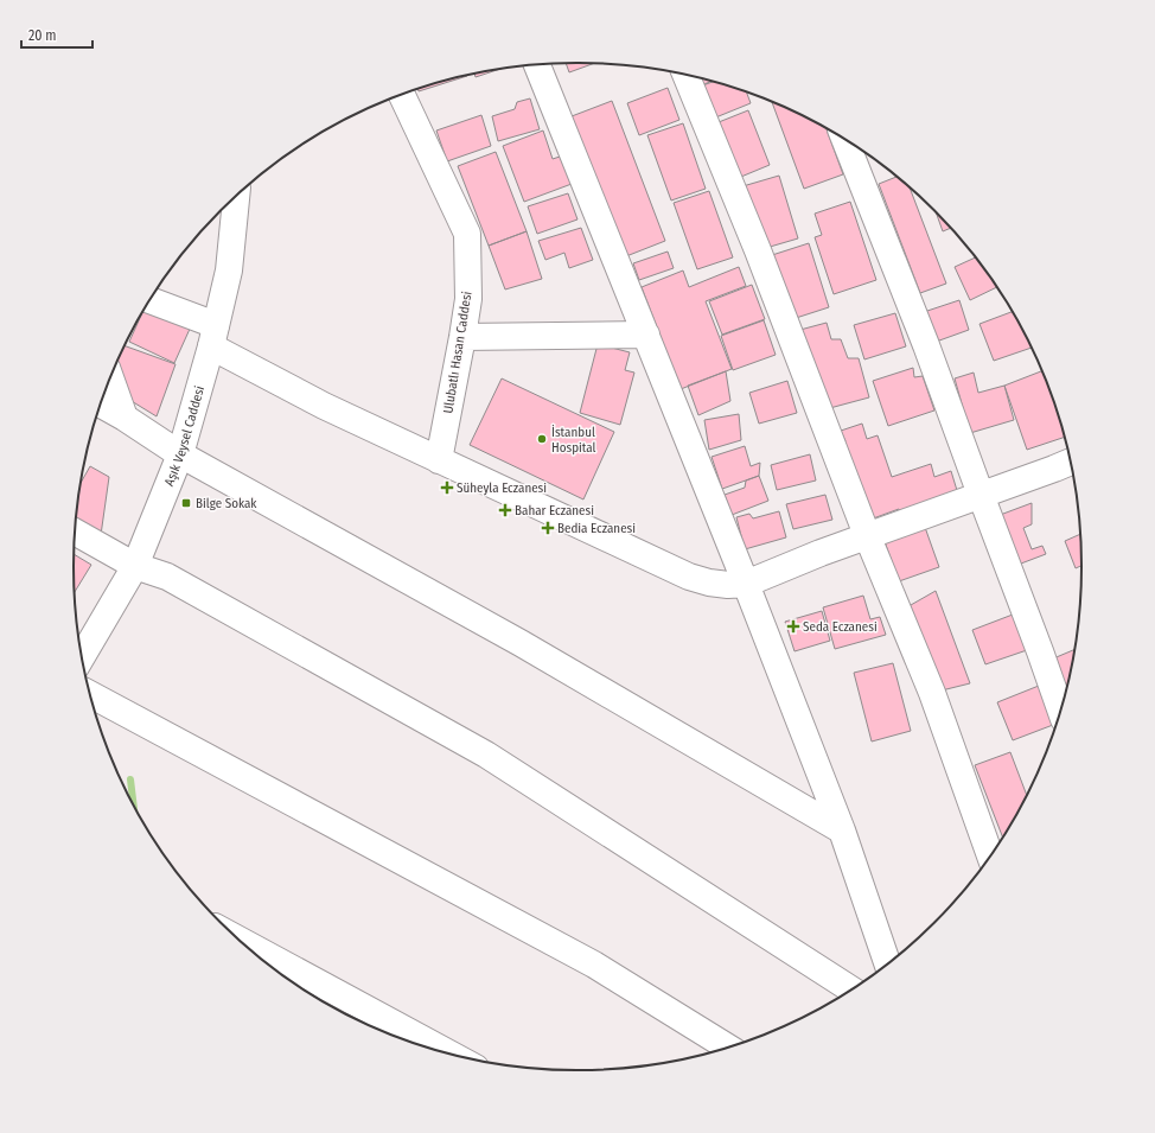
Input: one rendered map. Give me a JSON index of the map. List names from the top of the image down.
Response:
{
  "streets": {
    "street": ["Ulubatlı Hasan Caddesi", "Aşık Veysel Caddesi"]
  },
  "places": {
    "other": ["İstanbul Hospital"],
    "health": [
      "Süheyla Eczanesi",
      "Bahar Eczanesi",
      "Bedia Eczanesi",
      "Seda Eczanesi"
    ],
    "transit": ["Bilge Sokak"]
  },
  "scale_bar": "20 m"
}
